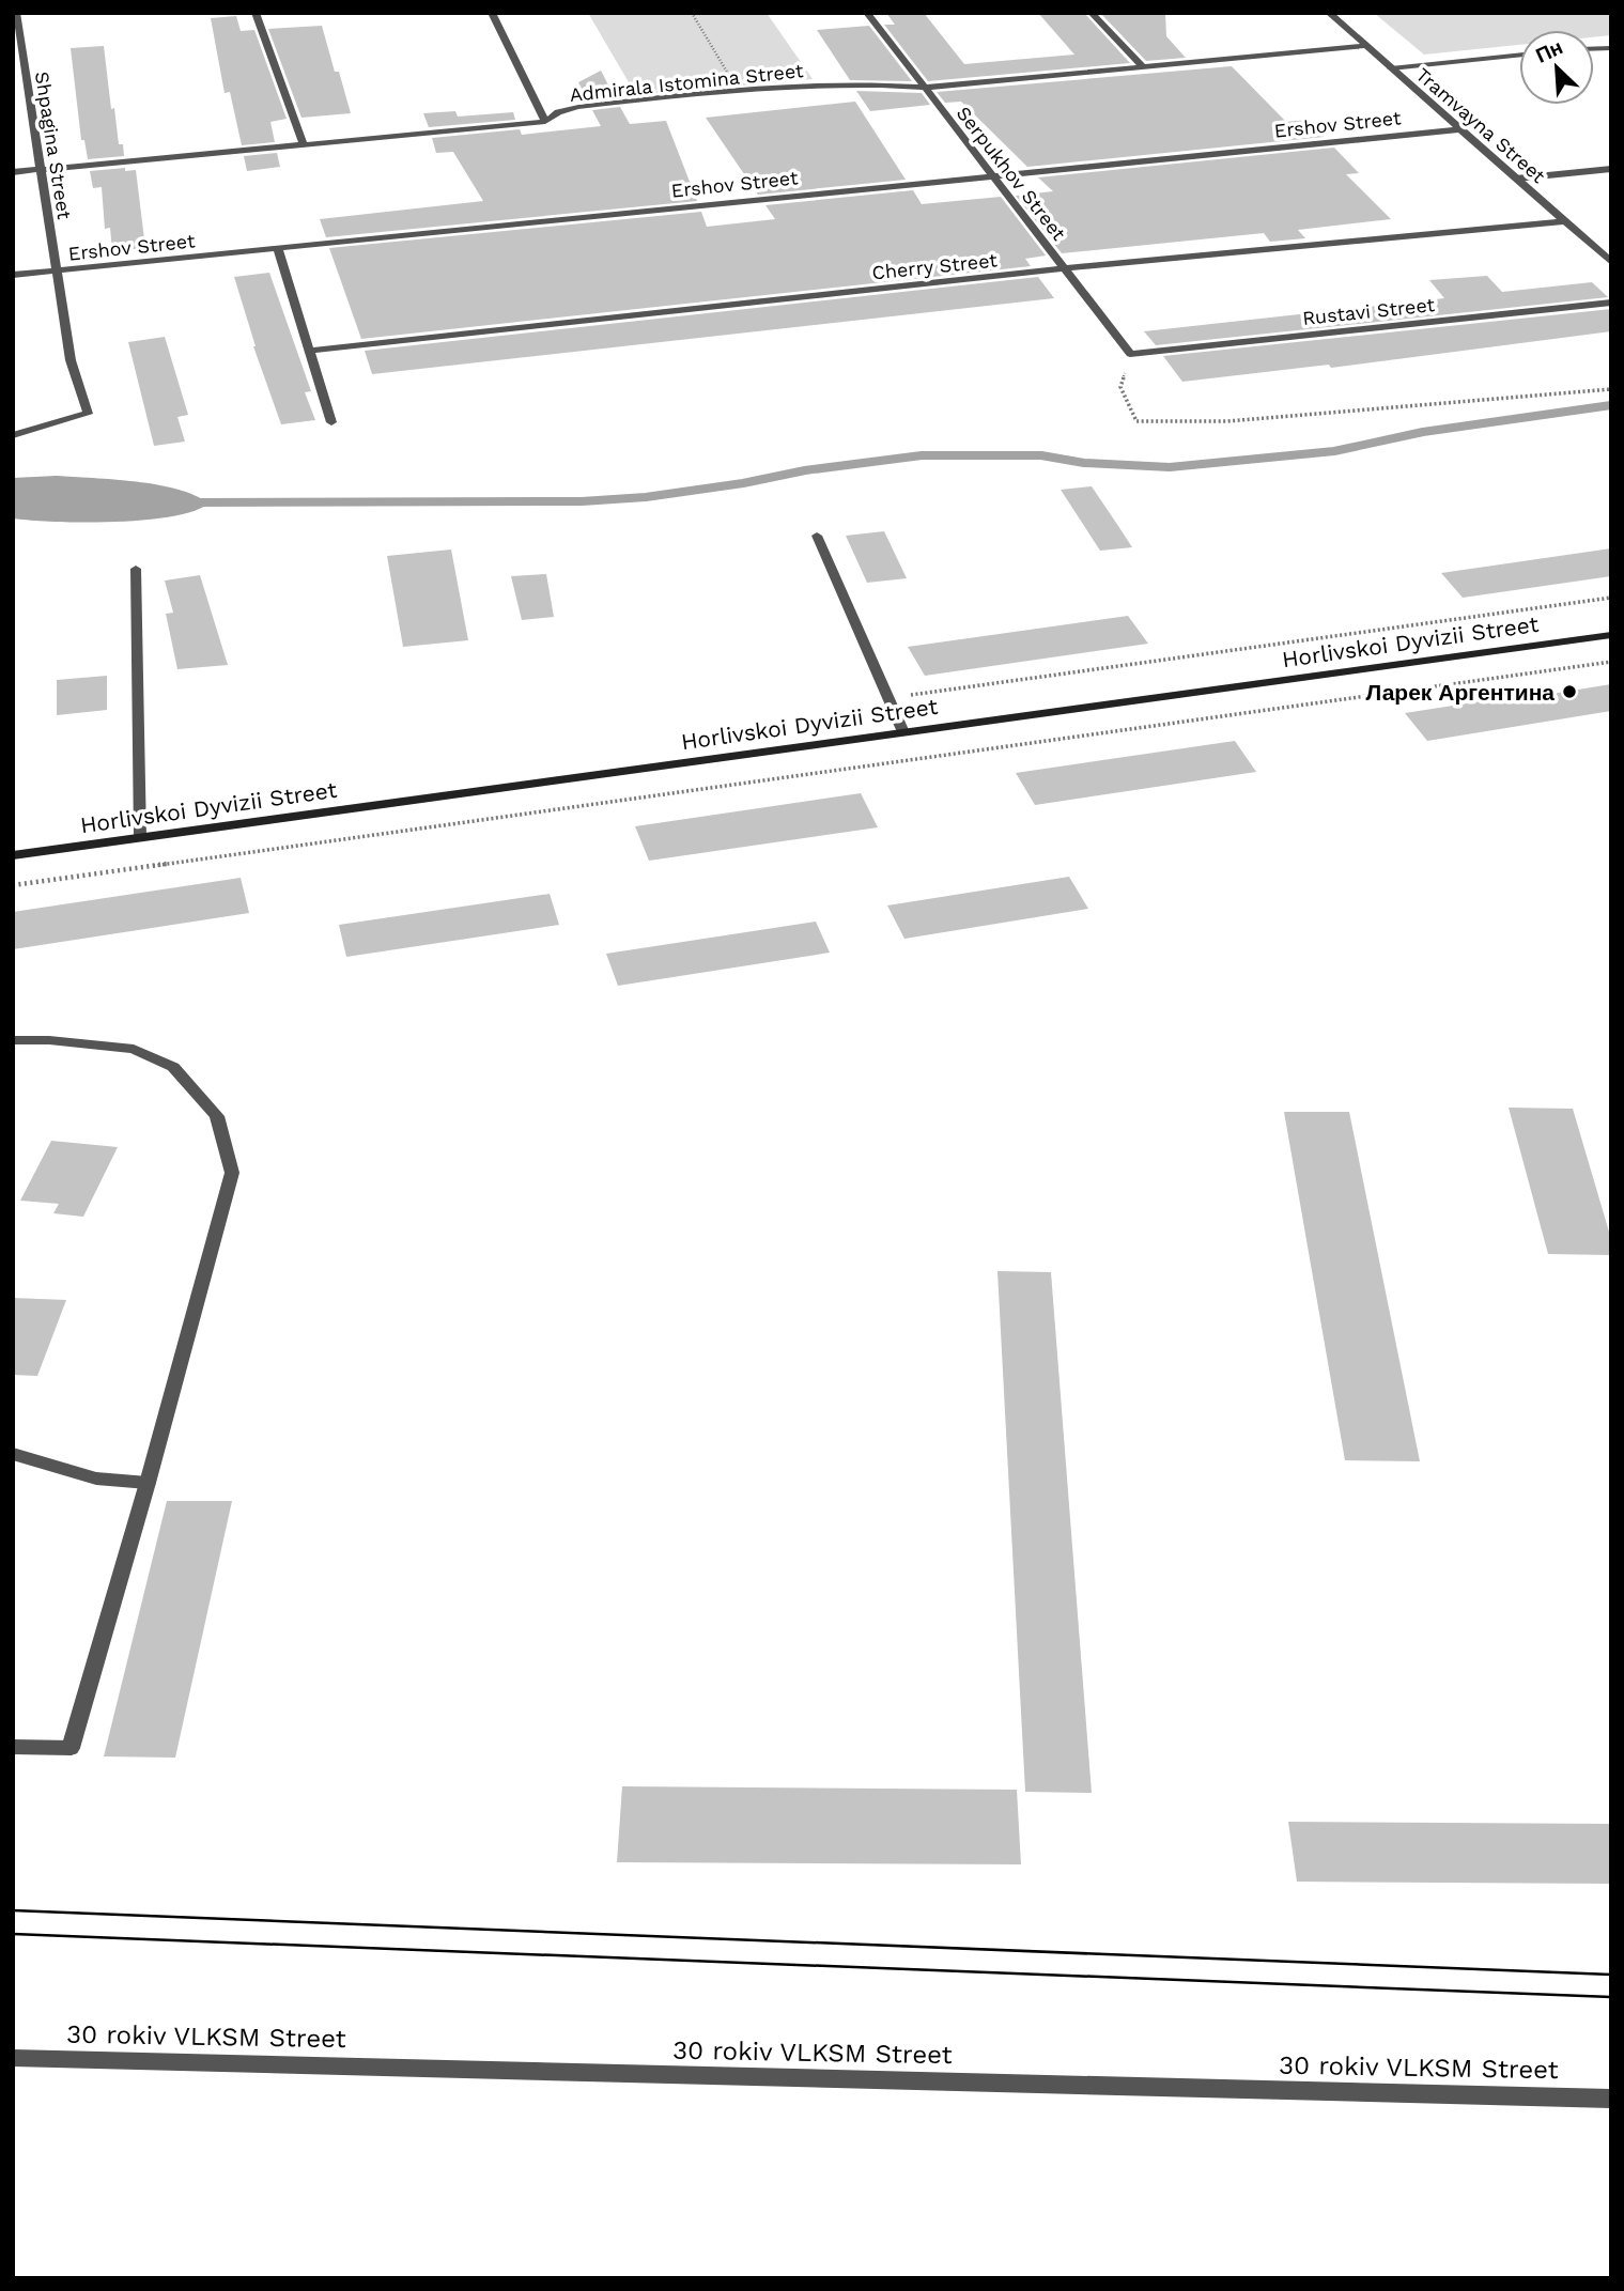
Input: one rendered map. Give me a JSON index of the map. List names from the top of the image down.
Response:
{
  "streets": {
    "main road": ["Horlivskoi Dyvizii Street"],
    "street": [
      "Admirala Istomina Street",
      "Ershov Street",
      "Tramvayna Street",
      "Shpagina Street",
      "Serpukhov Street",
      "Cherry Street",
      "Rustavi Street",
      "30 rokiv VLKSM Street"
    ]
  },
  "crossings": [
    ["Admirala Istomina Street", "Tramvayna Street"],
    ["Admirala Istomina Street", "Shpagina Street"],
    ["Admirala Istomina Street", "Serpukhov Street"],
    ["Ershov Street", "Tramvayna Street"],
    ["Ershov Street", "Shpagina Street"],
    ["Ershov Street", "Serpukhov Street"],
    ["Tramvayna Street", "Cherry Street"],
    ["Serpukhov Street", "Cherry Street"],
    ["Serpukhov Street", "Rustavi Street"]
  ],
  "places": ["Ларек Аргентина"],
  "north": "top left"
}
